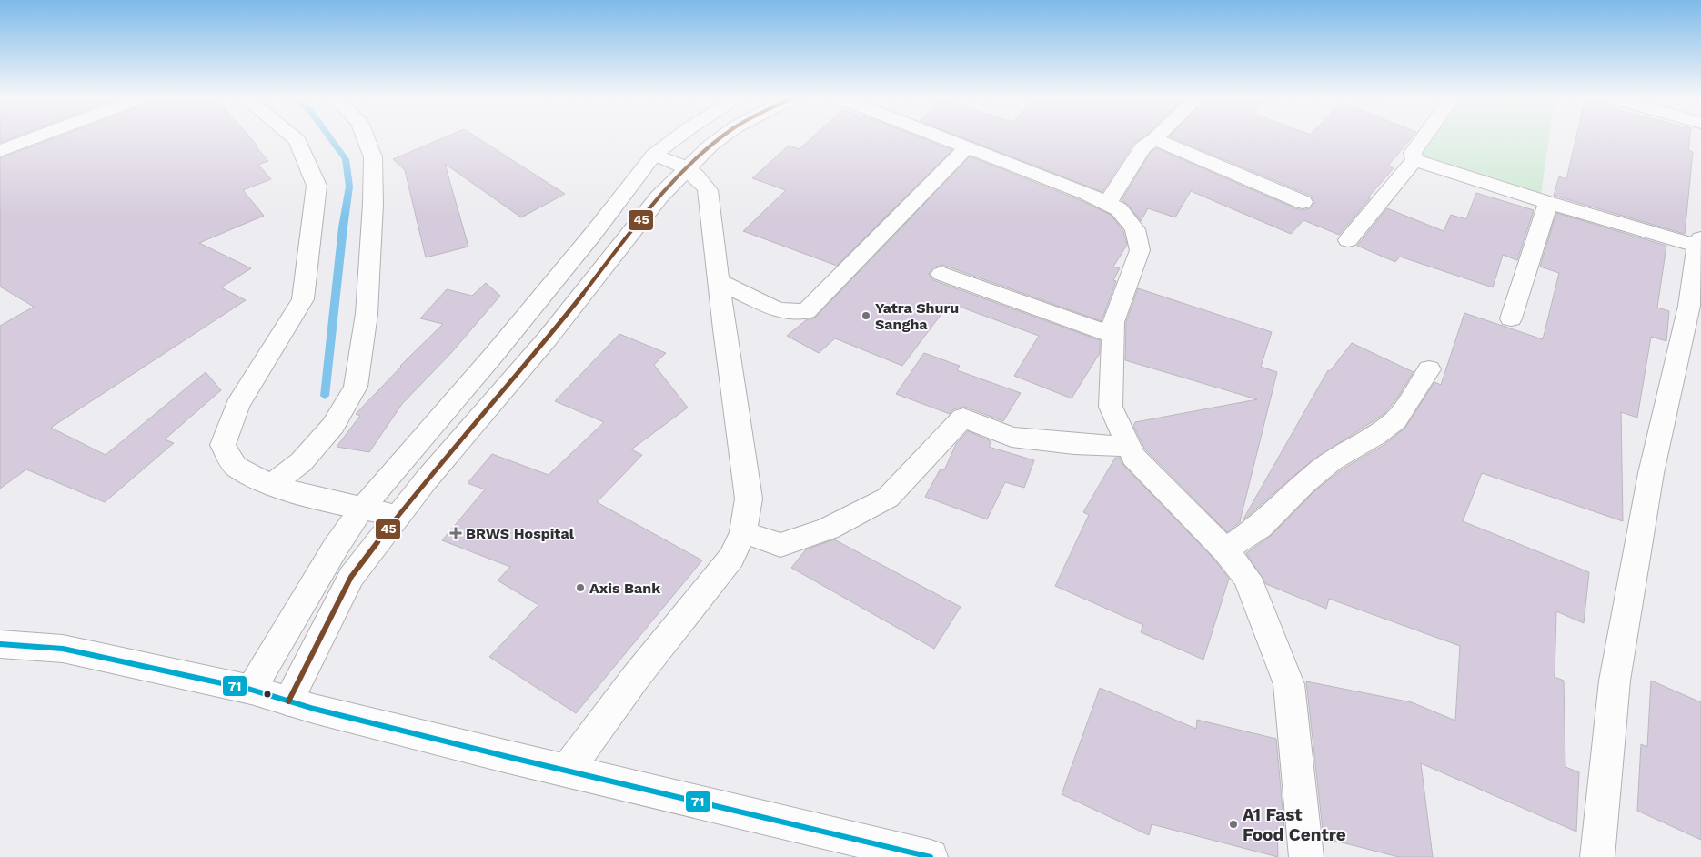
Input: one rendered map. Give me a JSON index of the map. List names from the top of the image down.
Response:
{
  "places": {
    "other": ["Yatra Shuru Sangha", "Axis Bank", "A1 Fast Food Centre"],
    "health": ["BRWS Hospital"]
  },
  "lines": ["transit line 45", "transit line 71"]
}
